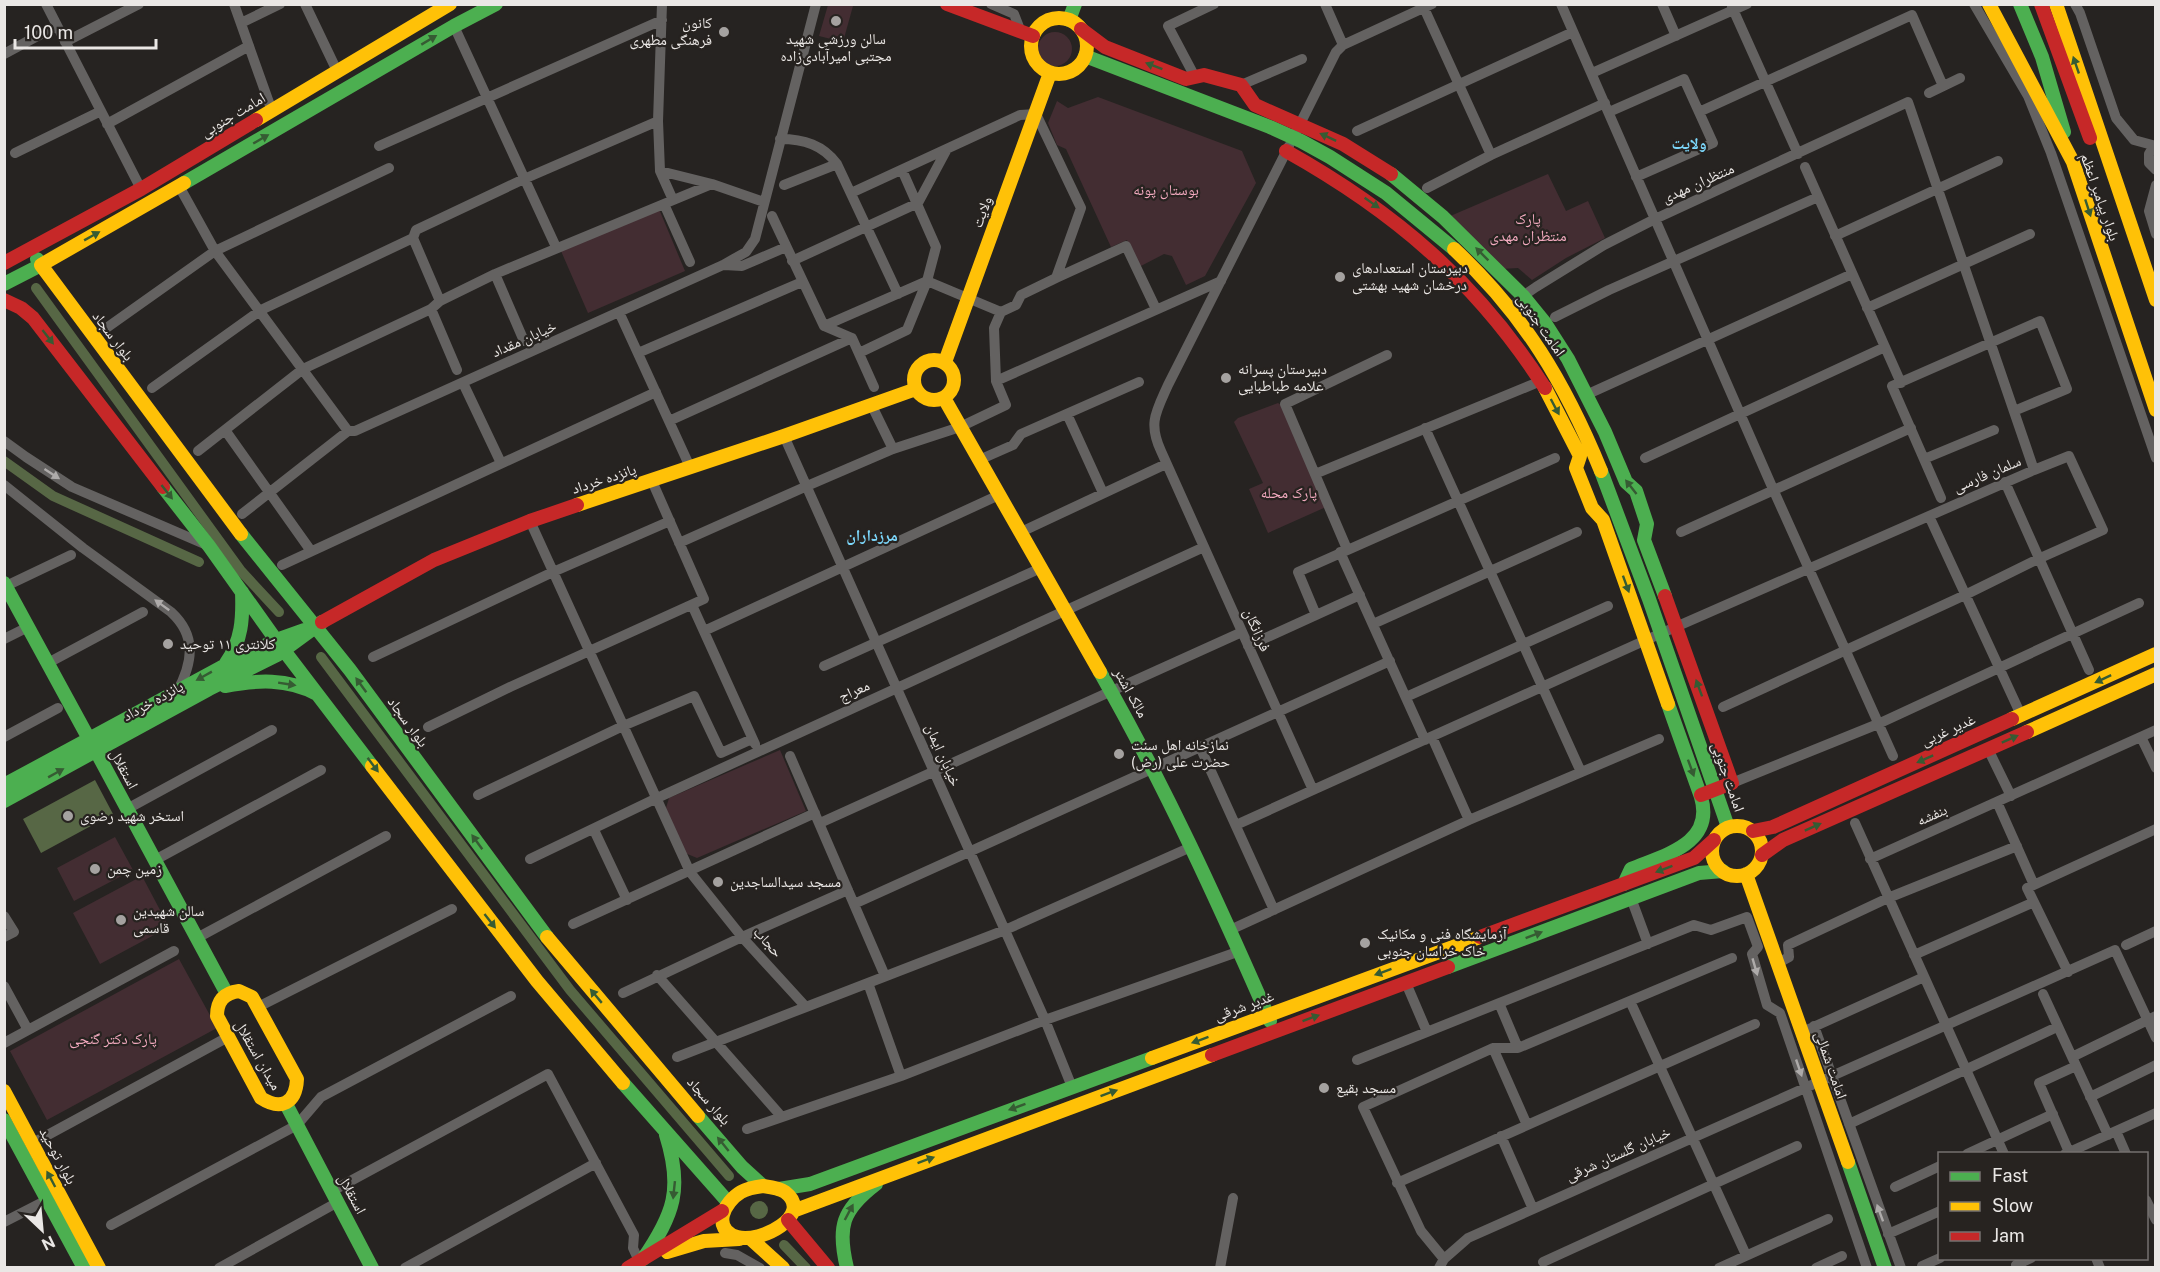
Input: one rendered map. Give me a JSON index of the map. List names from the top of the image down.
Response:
{
  "streets": {
    "main road": [
      "امامت جنوبی",
      "بلوار پیامبر اعظم",
      "ولایت",
      "بلوار سجاد",
      "پانزده خرداد",
      "مالک اشتر",
      "غدیر غربی",
      "استقلال",
      "غدیر شرقی",
      "میدان استقلال",
      "امامت شمالی",
      "بلوار توحید"
    ],
    "street": [
      "منتظران مهدی",
      "خیابان مقداد",
      "سلمان فارسی",
      "فرزانگان",
      "معراج",
      "خیابان ایمان",
      "بنفشه",
      "حجاب",
      "خیابان گلستان شرقی"
    ]
  },
  "crossings": [
    ["امامت جنوبی", "منتظران مهدی"],
    ["امامت جنوبی", "ولایت"],
    ["امامت جنوبی", "بلوار سجاد"],
    ["امامت جنوبی", "سلمان فارسی"],
    ["امامت جنوبی", "فرزانگان"],
    ["امامت جنوبی", "غدیر غربی"],
    ["امامت جنوبی", "غدیر شرقی"],
    ["امامت جنوبی", "امامت شمالی"],
    ["منتظران مهدی", "سلمان فارسی"],
    ["ولایت", "پانزده خرداد"],
    ["ولایت", "مالک اشتر"],
    ["بلوار سجاد", "پانزده خرداد"],
    ["بلوار سجاد", "غدیر شرقی"],
    ["پانزده خرداد", "مالک اشتر"],
    ["پانزده خرداد", "خیابان ایمان"],
    ["پانزده خرداد", "استقلال"],
    ["پانزده خرداد", "حجاب"],
    ["فرزانگان", "معراج"],
    ["معراج", "مالک اشتر"],
    ["معراج", "خیابان ایمان"],
    ["معراج", "حجاب"],
    ["مالک اشتر", "غدیر شرقی"],
    ["غدیر غربی", "غدیر شرقی"],
    ["غدیر غربی", "امامت شمالی"],
    ["خیابان ایمان", "غدیر شرقی"],
    ["استقلال", "میدان استقلال"],
    ["غدیر شرقی", "امامت شمالی"],
    ["امامت شمالی", "خیابان گلستان شرقی"]
  ],
  "districts": ["ولایت", "مرزداران"],
  "parks": [
    "بوستان پونه",
    "پارک منتظران مهدی",
    "پارک محله",
    "پارک دکتر گنجی"
  ],
  "places": [
    "سالن ورزشی شهید مجتبی امیرآبادی‌زاده",
    "کانون فرهنگی مطهری",
    "دبیرستان استعدادهای درخشان شهید بهشتی",
    "دبیرستان پسرانه علامه طباطبایی",
    "کلانتری ۱۱ توحید",
    "نمازخانه اهل سنت حضرت علی (رض)",
    "استخر شهید رضوی",
    "زمین چمن",
    "مسجد سیدالساجدین",
    "سالن شهیدین قاسمی",
    "آزمایشگاه فنی و مکانیک خاک خراسان جنوبی",
    "مسجد بقیع"
  ],
  "legend": ["Fast", "Slow", "Jam"],
  "scale_bar": "100 m",
  "north": "bottom right"
}
